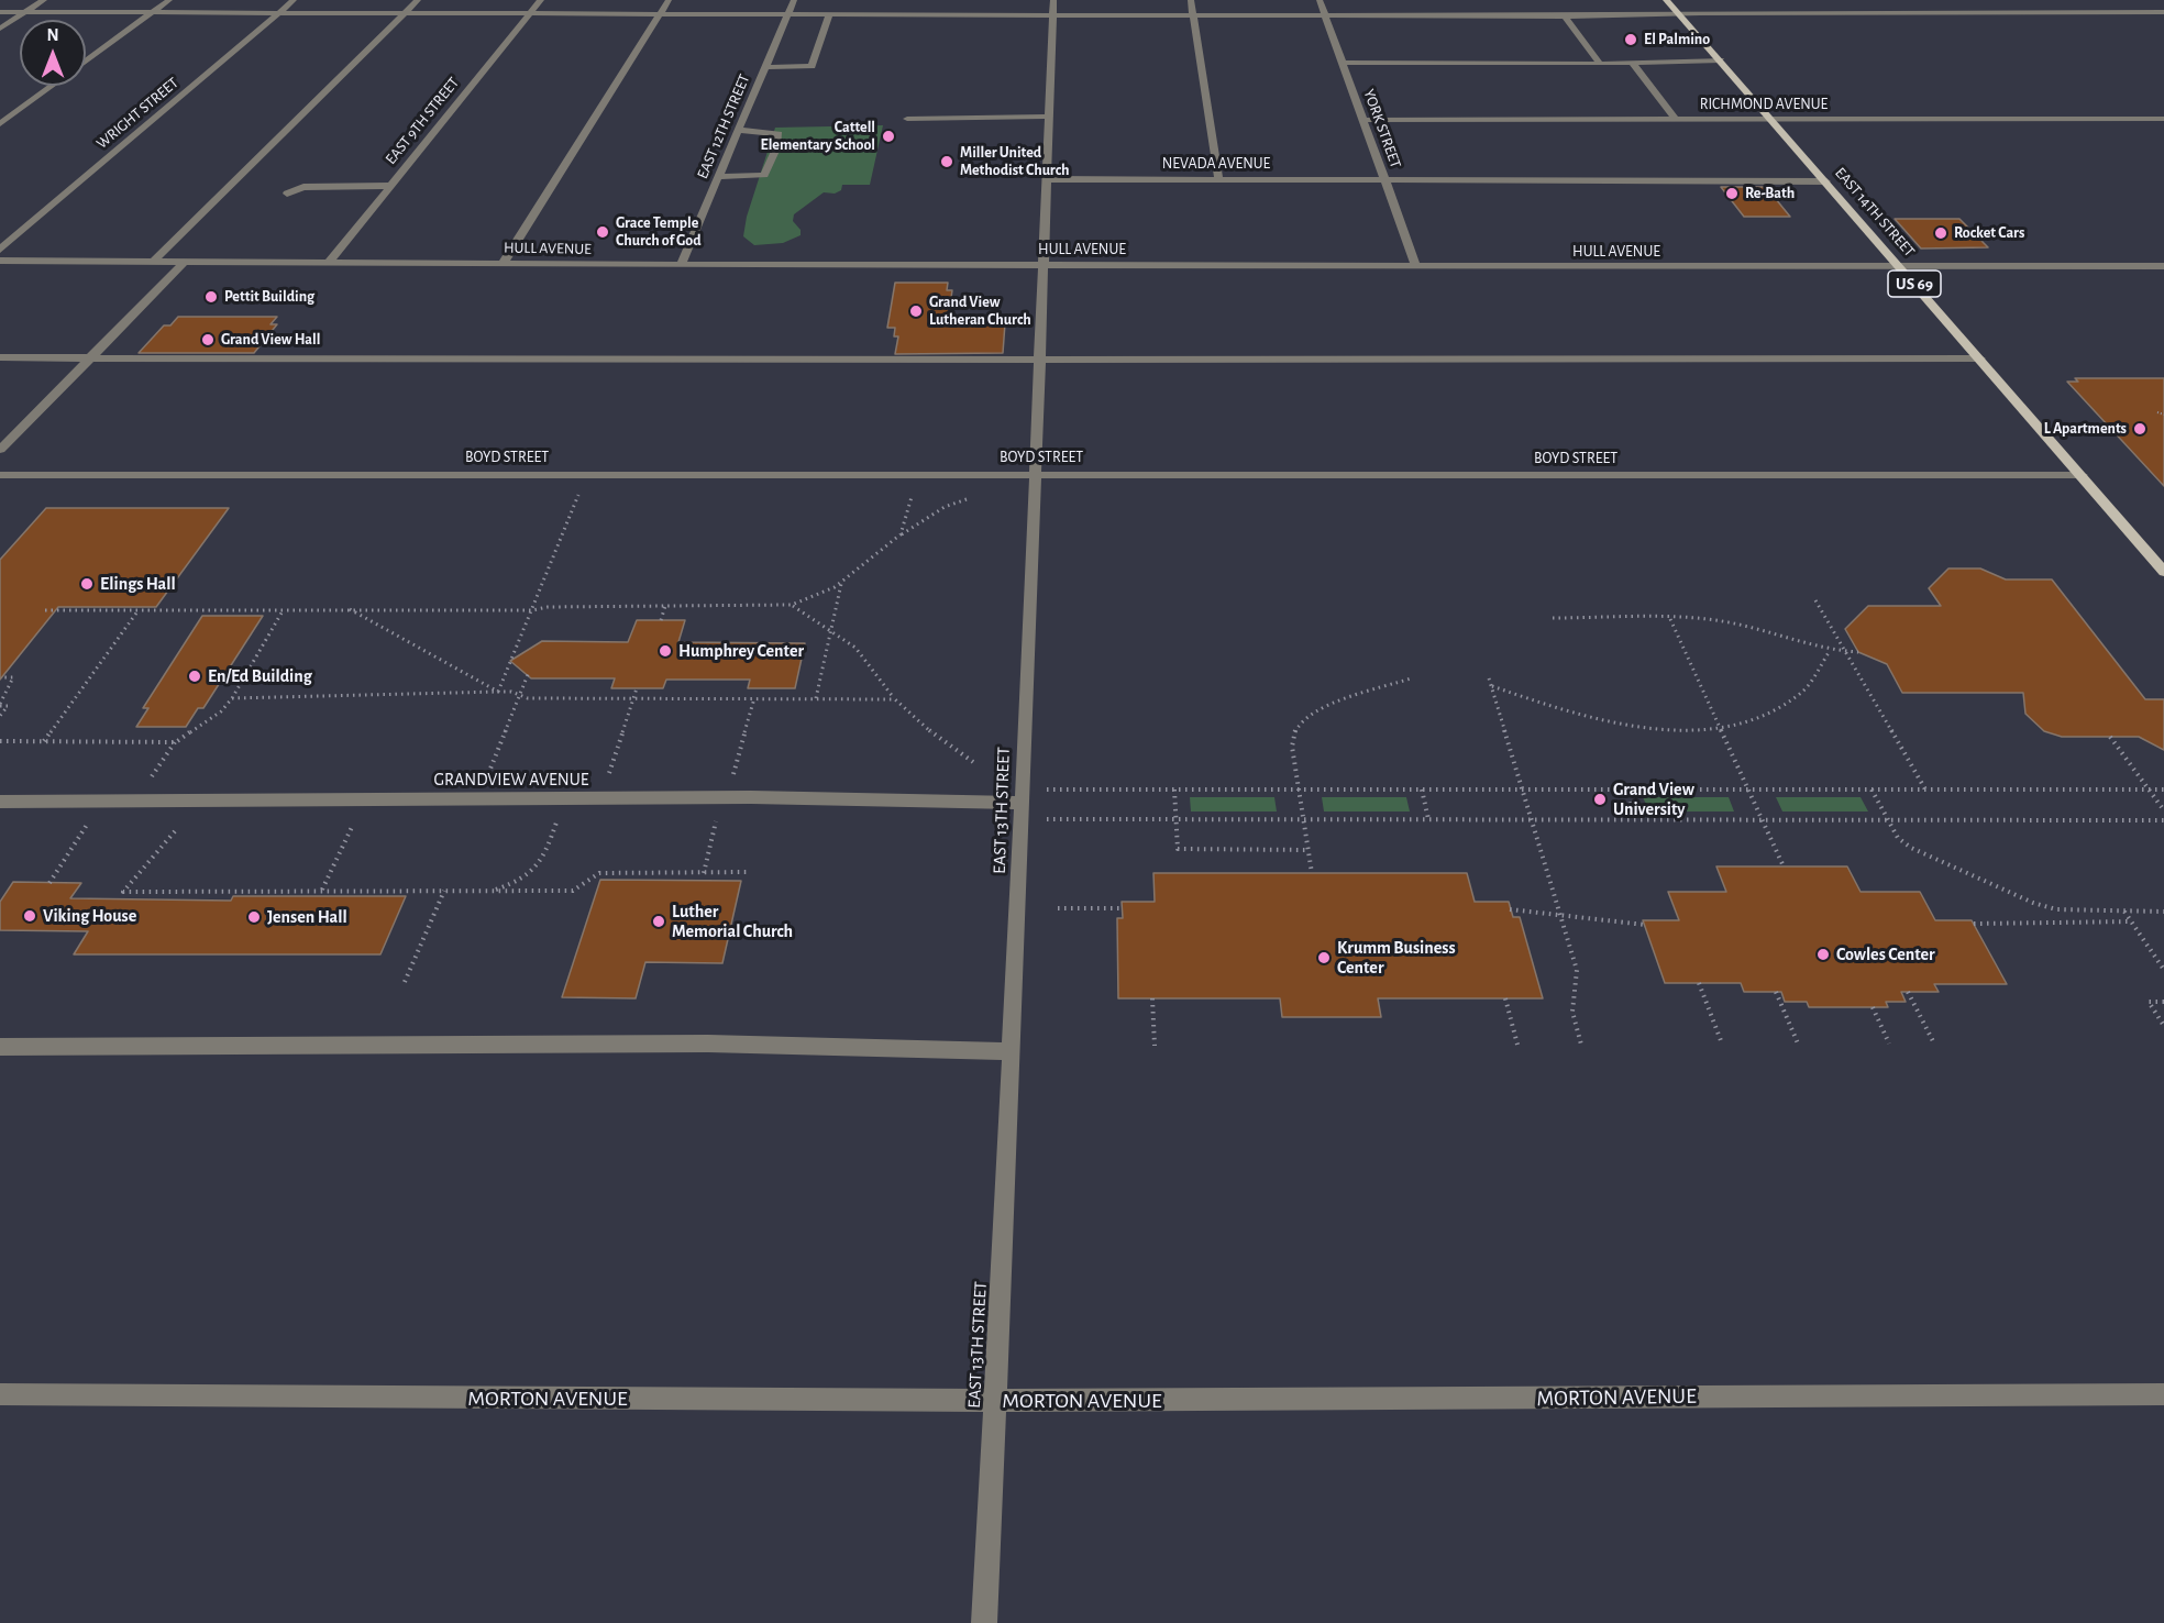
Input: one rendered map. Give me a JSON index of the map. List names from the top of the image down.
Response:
{
  "streets": {
    "main road": ["EAST 14TH STREET", "US 69"],
    "street": [
      "RICHMOND AVENUE",
      "WRIGHT STREET",
      "EAST 9TH STREET",
      "EAST 12TH STREET",
      "YORK STREET",
      "NEVADA AVENUE",
      "HULL AVENUE",
      "BOYD STREET",
      "GRANDVIEW AVENUE",
      "EAST 13TH STREET",
      "MORTON AVENUE"
    ]
  },
  "crossings": [
    ["RICHMOND AVENUE", "YORK STREET"],
    ["RICHMOND AVENUE", "EAST 14TH STREET"],
    ["EAST 9TH STREET", "HULL AVENUE"],
    ["EAST 12TH STREET", "HULL AVENUE"],
    ["YORK STREET", "NEVADA AVENUE"],
    ["YORK STREET", "HULL AVENUE"],
    ["NEVADA AVENUE", "EAST 14TH STREET"],
    ["NEVADA AVENUE", "EAST 13TH STREET"],
    ["EAST 14TH STREET", "HULL AVENUE"],
    ["EAST 14TH STREET", "BOYD STREET"],
    ["HULL AVENUE", "EAST 13TH STREET"],
    ["BOYD STREET", "EAST 13TH STREET"],
    ["GRANDVIEW AVENUE", "EAST 13TH STREET"],
    ["EAST 13TH STREET", "MORTON AVENUE"]
  ],
  "places": [
    "El Palmino",
    "Cattell Elementary School",
    "Miller United Methodist Church",
    "Re-Bath",
    "Grace Temple Church of God",
    "Rocket Cars",
    "Pettit Building",
    "Grand View Lutheran Church",
    "Grand View Hall",
    "L Apartments",
    "Elings Hall",
    "Humphrey Center",
    "En/Ed Building",
    "Grand View University",
    "Viking House",
    "Jensen Hall",
    "Luther Memorial Church",
    "Cowles Center",
    "Krumm Business Center"
  ],
  "north": "top"
}
